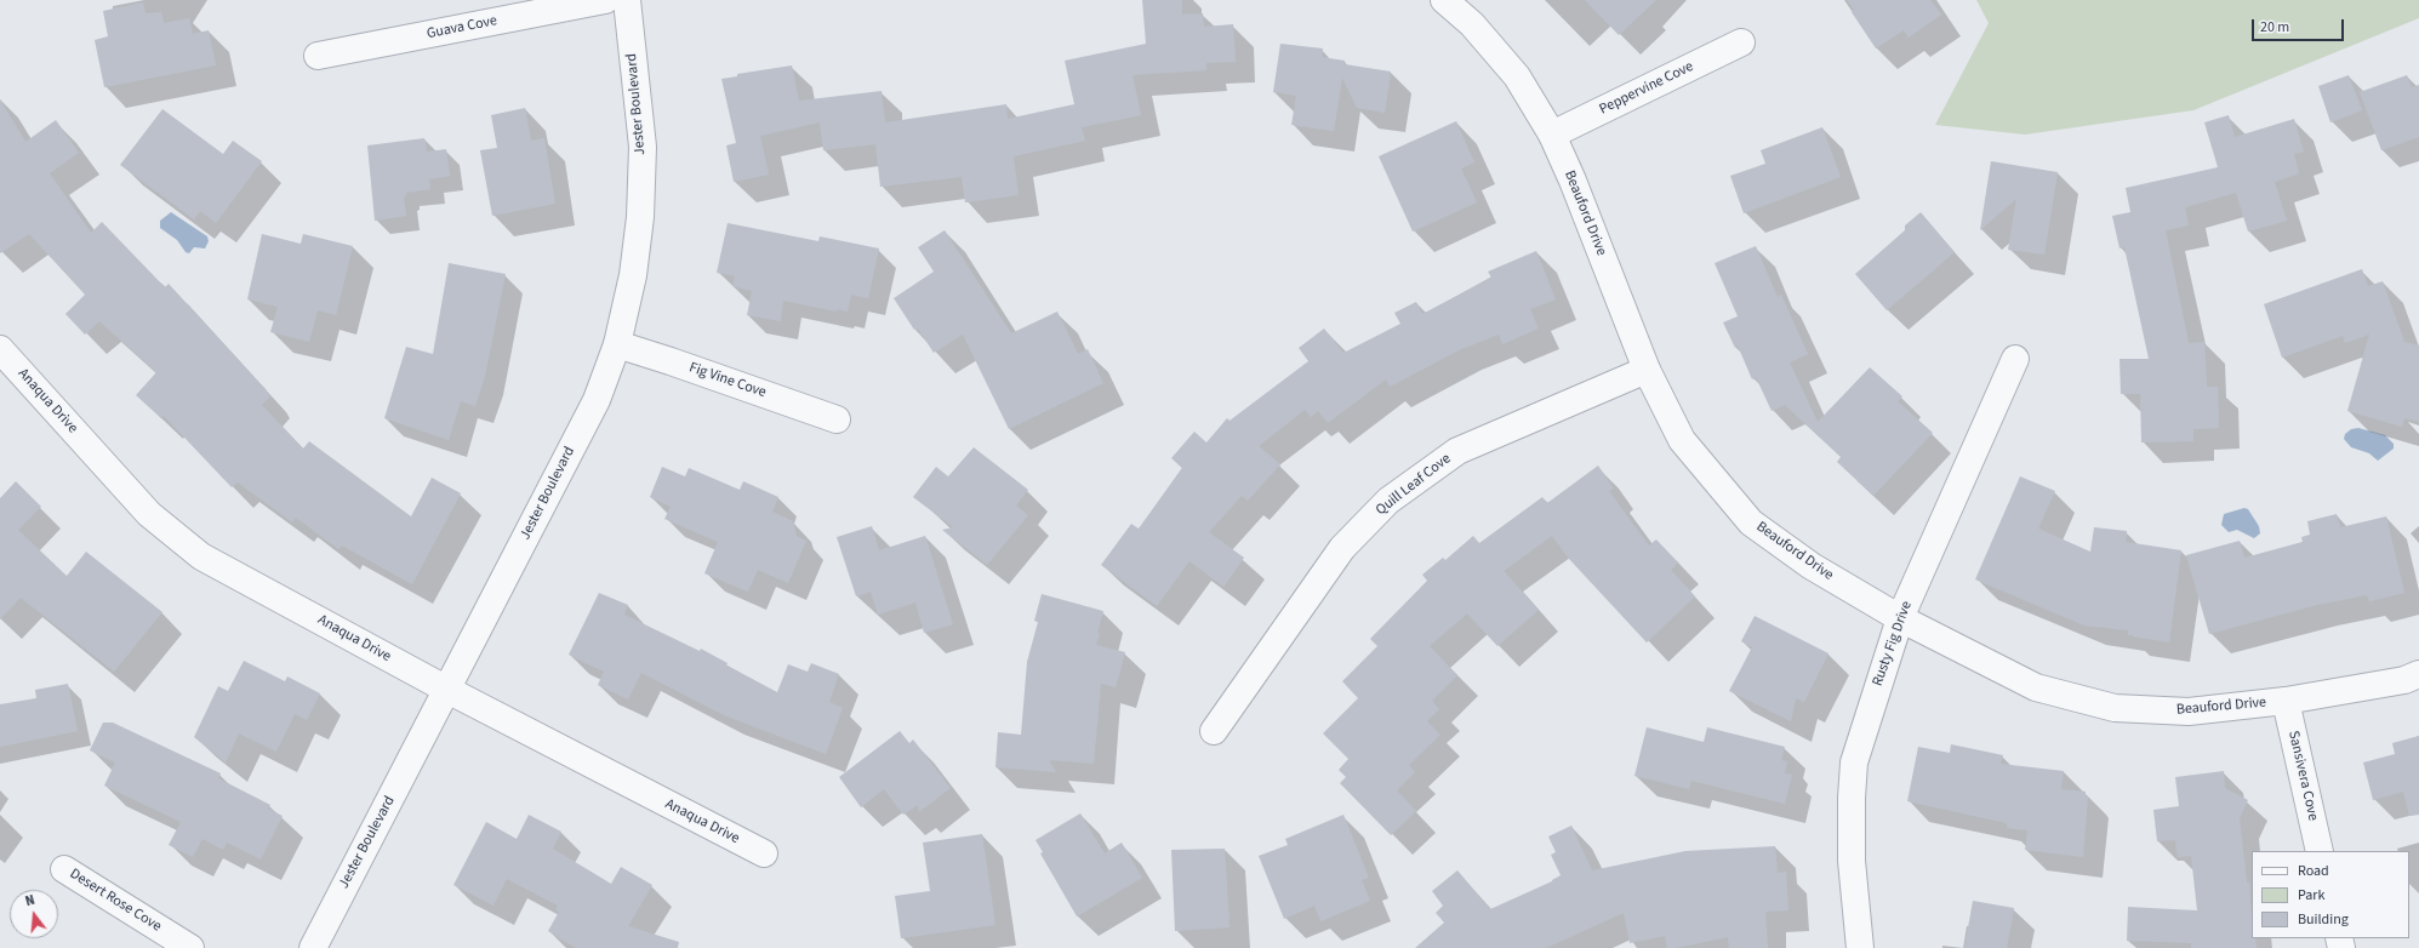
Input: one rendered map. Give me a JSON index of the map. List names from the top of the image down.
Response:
{
  "streets": {
    "street": [
      "Guava Cove",
      "Peppervine Cove",
      "Jester Boulevard",
      "Beauford Drive",
      "Fig Vine Cove",
      "Anaqua Drive",
      "Quill Leaf Cove",
      "Rusty Fig Drive",
      "Sansivera Cove",
      "Desert Rose Cove"
    ]
  },
  "crossings": [
    ["Peppervine Cove", "Beauford Drive"],
    ["Jester Boulevard", "Fig Vine Cove"],
    ["Jester Boulevard", "Anaqua Drive"],
    ["Beauford Drive", "Quill Leaf Cove"],
    ["Beauford Drive", "Rusty Fig Drive"],
    ["Beauford Drive", "Sansivera Cove"]
  ],
  "legend": ["Road", "Park", "Building"],
  "scale_bar": "20 m",
  "north": "top"
}
